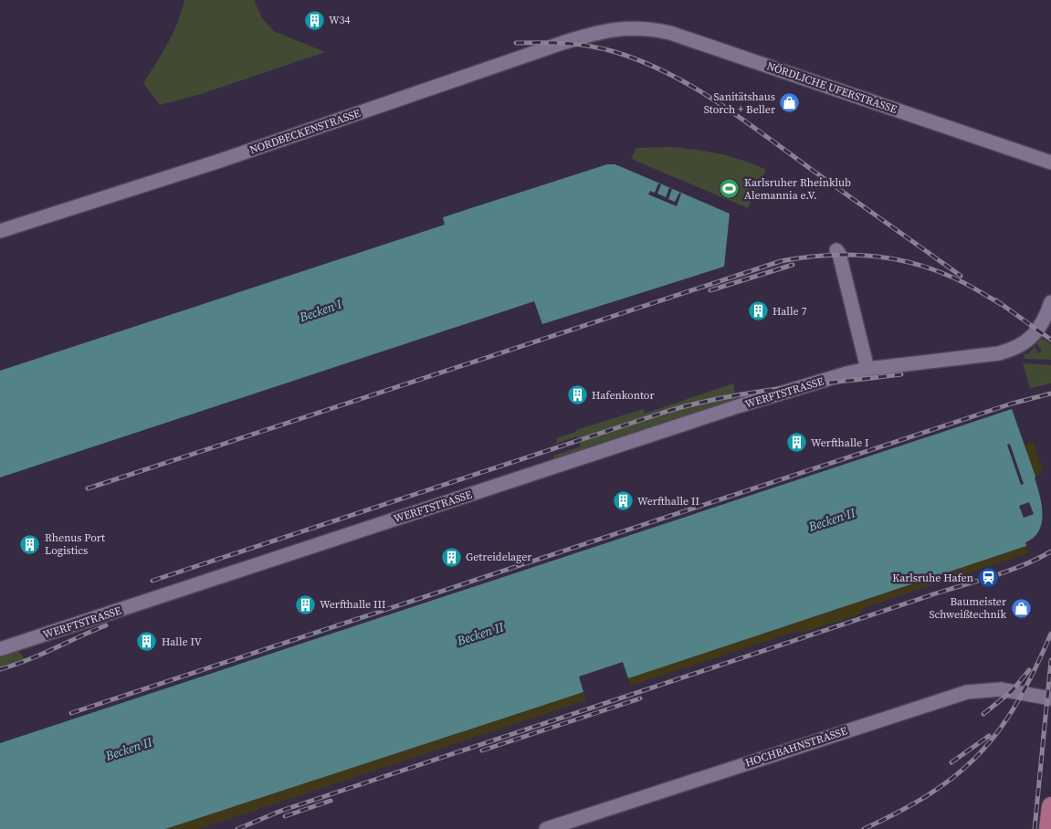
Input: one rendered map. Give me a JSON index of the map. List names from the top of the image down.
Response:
{
  "streets": {
    "street": [
      "NÖRDLICHE UFERSTRASSE",
      "NORDBECKENSTRASSE",
      "WERFTSTRASSE",
      "HOCHBAHNSTRASSE"
    ]
  },
  "crossings": [
    ["NÖRDLICHE UFERSTRASSE", "NORDBECKENSTRASSE"]
  ],
  "water": ["Becken I", "Becken II"],
  "places": {
    "building": [
      "W34",
      "Halle 7",
      "Hafenkontor",
      "Werfthalle I",
      "Werfthalle II",
      "Rhenus Port Logistics",
      "Getreidelager",
      "Werfthalle III",
      "Halle IV"
    ],
    "shop": ["Sanitätshaus Storch + Beller", "Baumeister Schweißtechnik"],
    "sports": ["Karlsruher Rheinklub Alemannia e.V."],
    "station": ["Karlsruhe Hafen"]
  }
}
